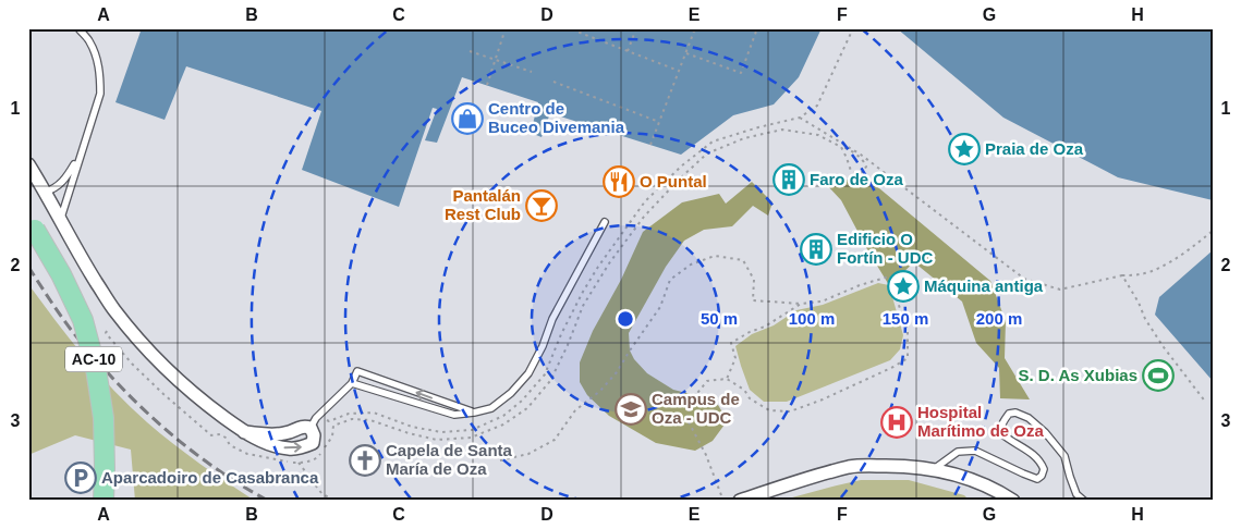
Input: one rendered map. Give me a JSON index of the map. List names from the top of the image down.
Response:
{
  "streets": {
    "main road": ["AC-10"]
  },
  "places": {
    "shop": ["Centro de Buceo Divemania"],
    "place": ["Praia de Oza", "Máquina antiga"],
    "building": ["Faro de Oza", "Edificio O Fortín - UDC"],
    "restaurant": ["O Puntal"],
    "bar": ["Pantalán Rest Club"],
    "sports": ["S. D. As Xubias"],
    "school or university": ["Campus de Oza - UDC"],
    "hospital": ["Hospital Marítimo de Oza"],
    "church": ["Capela de Santa María de Oza"],
    "parking": ["Aparcadoiro de Casabranca"]
  },
  "grid": {
    "columns": [
      "A",
      "B",
      "C",
      "D",
      "E",
      "F",
      "G",
      "H"
    ],
    "rows": ["1", "2", "3"]
  },
  "rings": [
    "50 m",
    "100 m",
    "150 m",
    "200 m"
  ]
}
